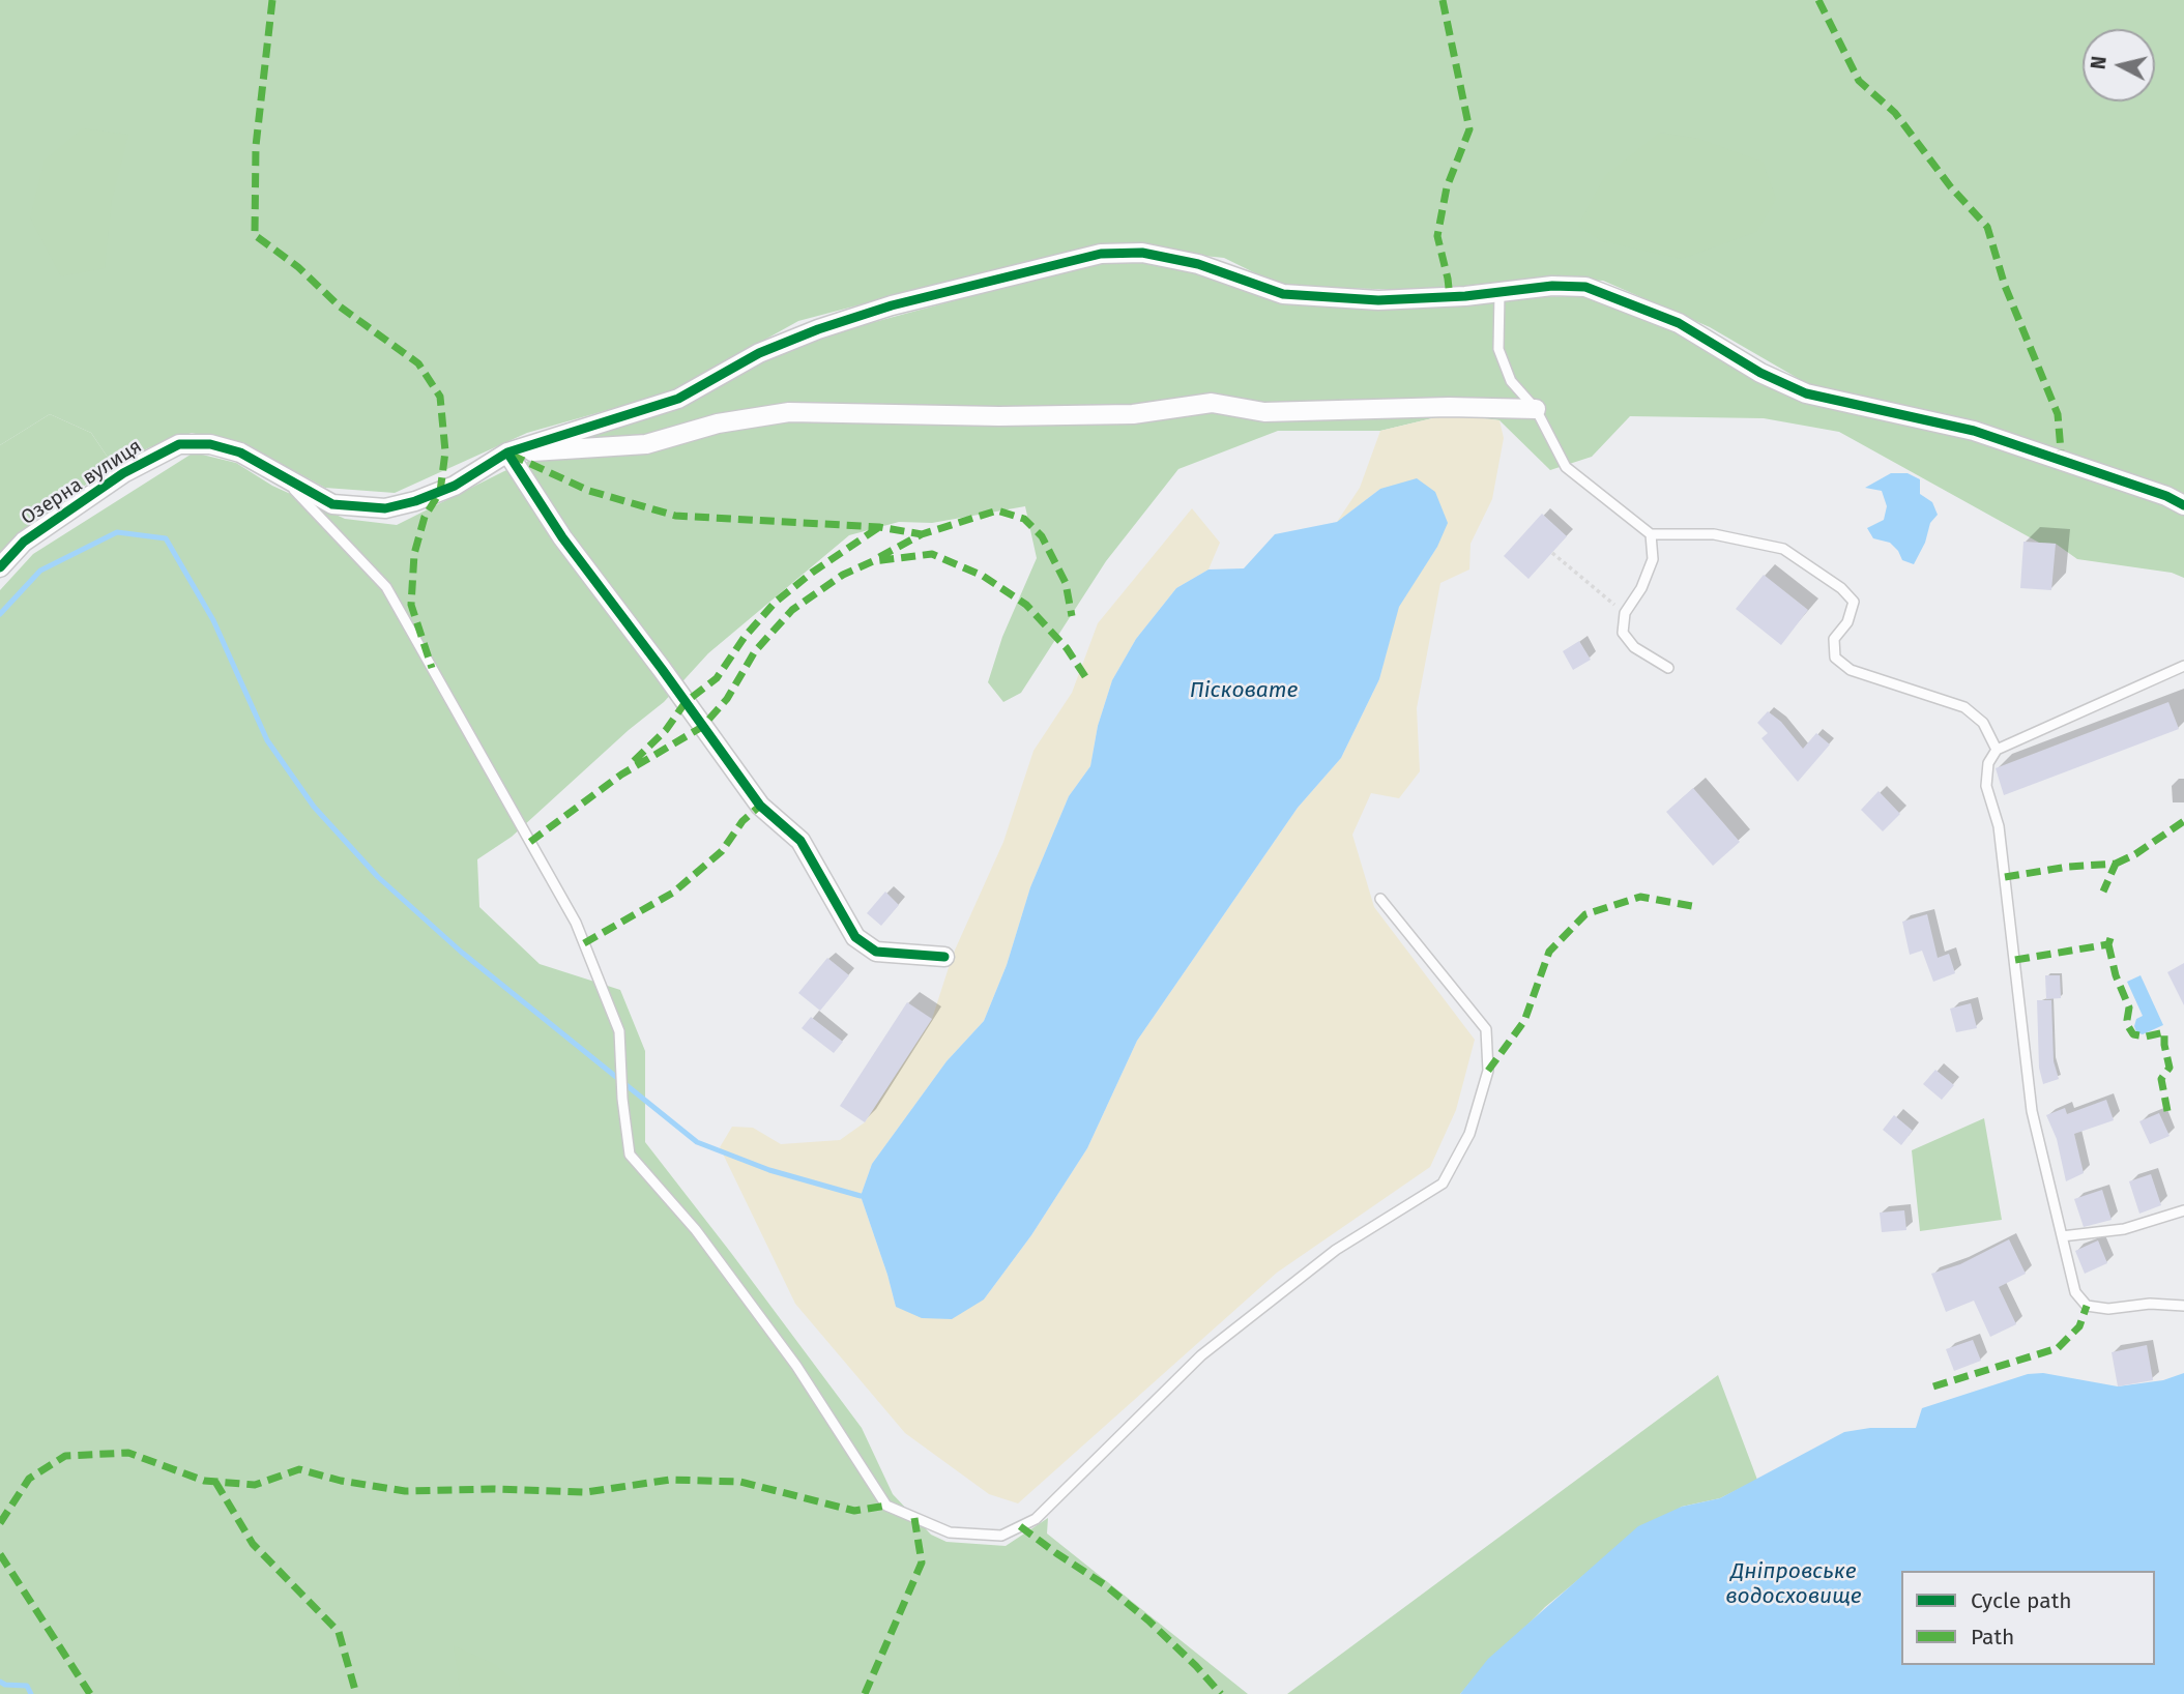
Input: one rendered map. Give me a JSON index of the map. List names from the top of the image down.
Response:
{
  "streets": {
    "street": ["Озерна вулиця"]
  },
  "water": ["Пісковате", "Дніпровське водосховище"],
  "legend": ["Cycle path", "Path"],
  "north": "left"
}
